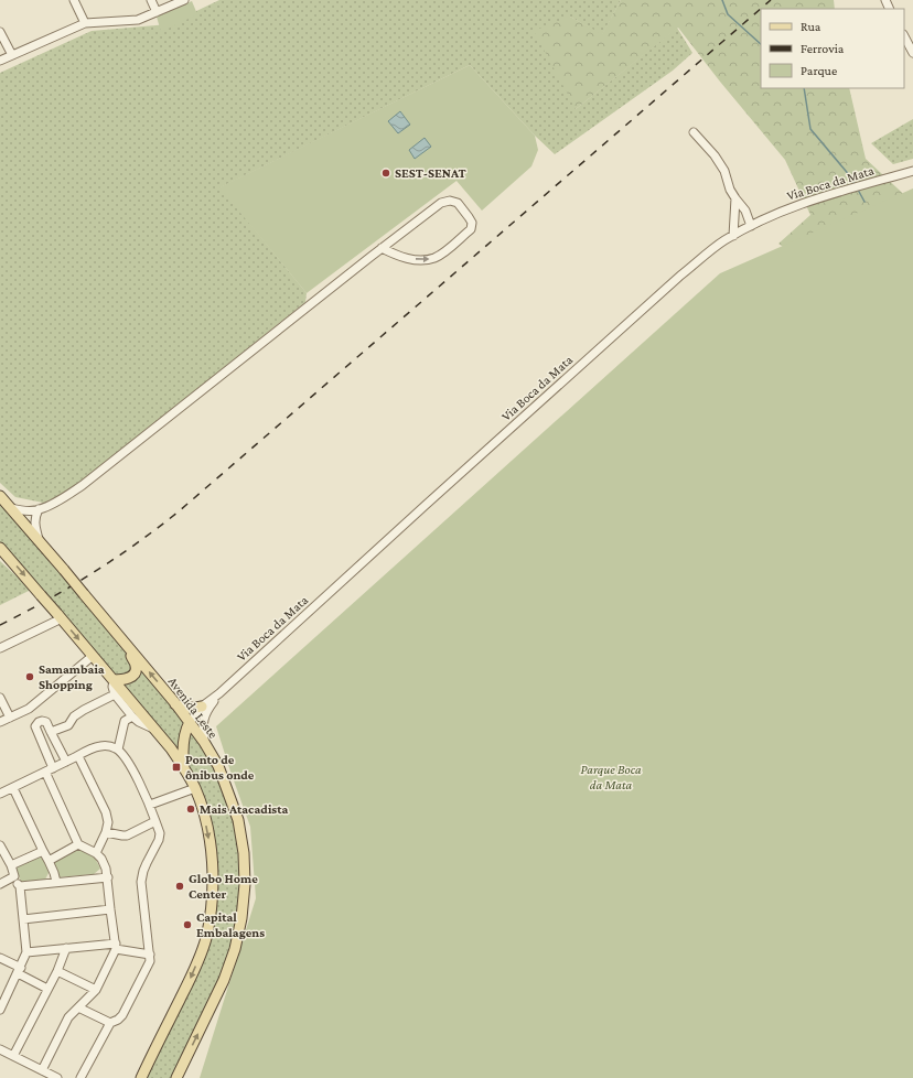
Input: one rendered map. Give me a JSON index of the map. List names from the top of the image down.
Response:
{
  "streets": {
    "main road": ["Avenida Leste"],
    "street": ["Via Boca da Mata"]
  },
  "crossings": [
    ["Via Boca da Mata", "Avenida Leste"]
  ],
  "parks": ["Parque Boca da Mata"],
  "places": {
    "other": [
      "SEST-SENAT",
      "Samambaia Shopping",
      "Mais Atacadista",
      "Globo Home Center",
      "Capital Embalagens"
    ],
    "transit": ["Ponto de ônibus onde"]
  },
  "legend": ["Rua", "Ferrovia", "Parque"]
}
